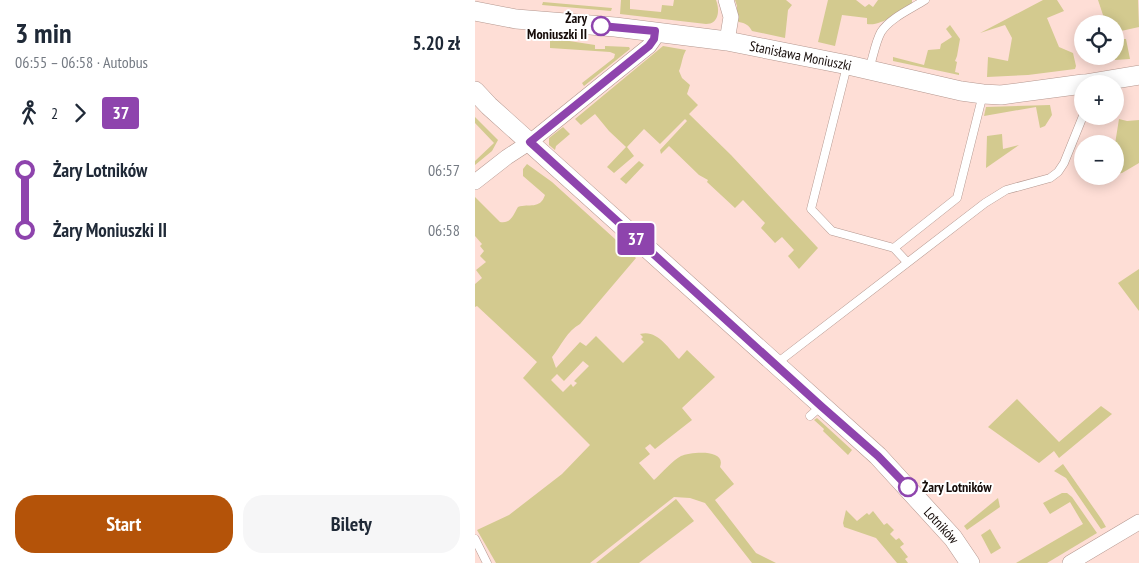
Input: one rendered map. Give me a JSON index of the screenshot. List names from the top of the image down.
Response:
{
  "streets": {
    "street": ["Stanisława Moniuszki", "Lotników"]
  },
  "places": ["Żary Moniuszki II", "Żary Lotników"],
  "lines": ["bus line 37"],
  "page": {
    "heading": ["3 min", "06:55 – 06:58 · Autobus", "5.20 zł"],
    "on_map": "37",
    "map_buttons": ["+", "−"],
    "legs": ["2", "37"],
    "list": [
      {
        "name": "Żary Lotników",
        "value": "06:57"
      },
      {
        "name": "Żary Moniuszki II",
        "value": "06:58"
      }
    ],
    "buttons": ["Start", "Bilety"]
  }
}
